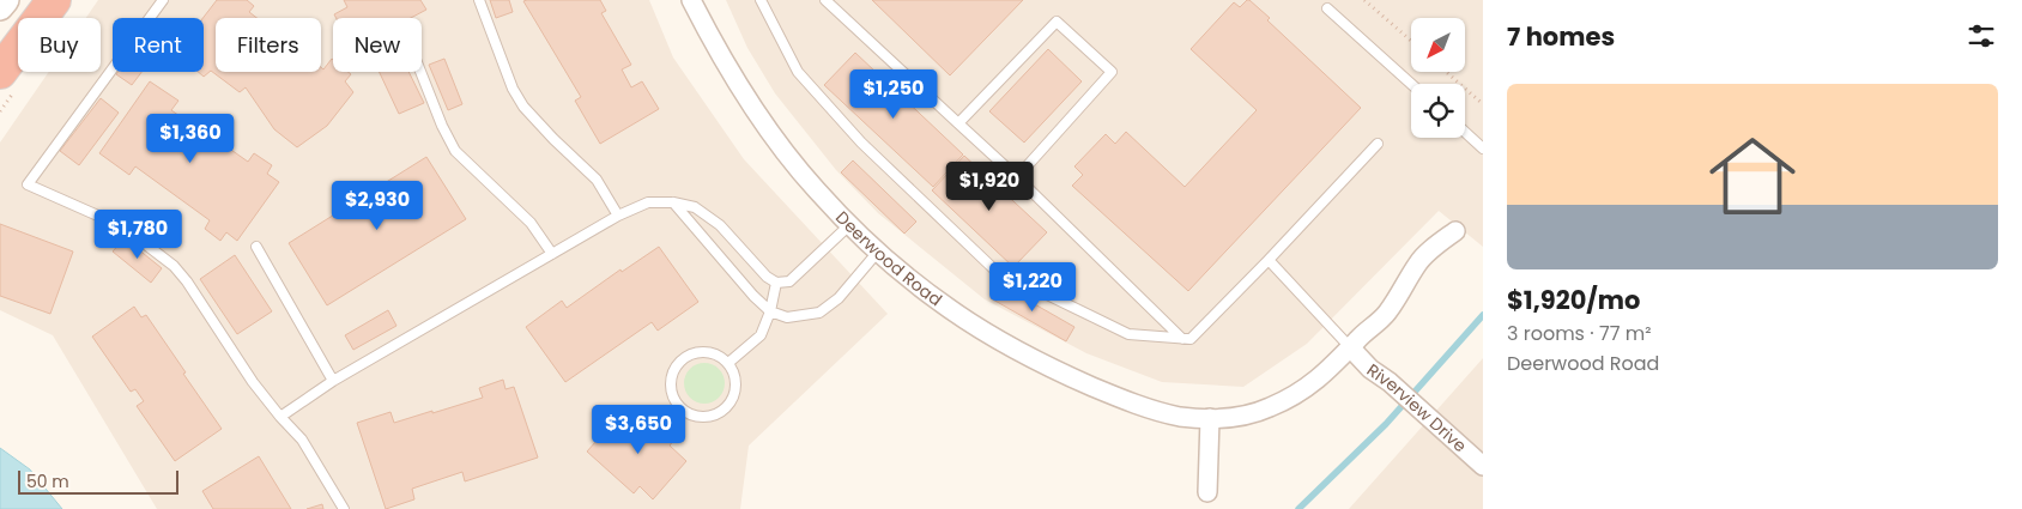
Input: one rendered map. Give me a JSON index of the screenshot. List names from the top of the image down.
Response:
{
  "streets": {
    "street": ["Deerwood Road", "Riverview Drive"]
  },
  "crossings": [
    ["Deerwood Road", "Riverview Drive"]
  ],
  "scale_bar": "50 m",
  "north": "bottom left",
  "page": {
    "heading": "7 homes",
    "chip": [
      "Buy",
      "Rent",
      "Filters",
      "New"
    ],
    "price": [
      "$1,250",
      "$1,360",
      "$1,920",
      "$2,930",
      "$1,780",
      "$1,220",
      "$3,650"
    ],
    "list": [
      {
        "name": "$1,920/mo",
        "note": "3 rooms · 77 m² · Deerwood Road"
      }
    ],
    "scale": "50 m"
  }
}
